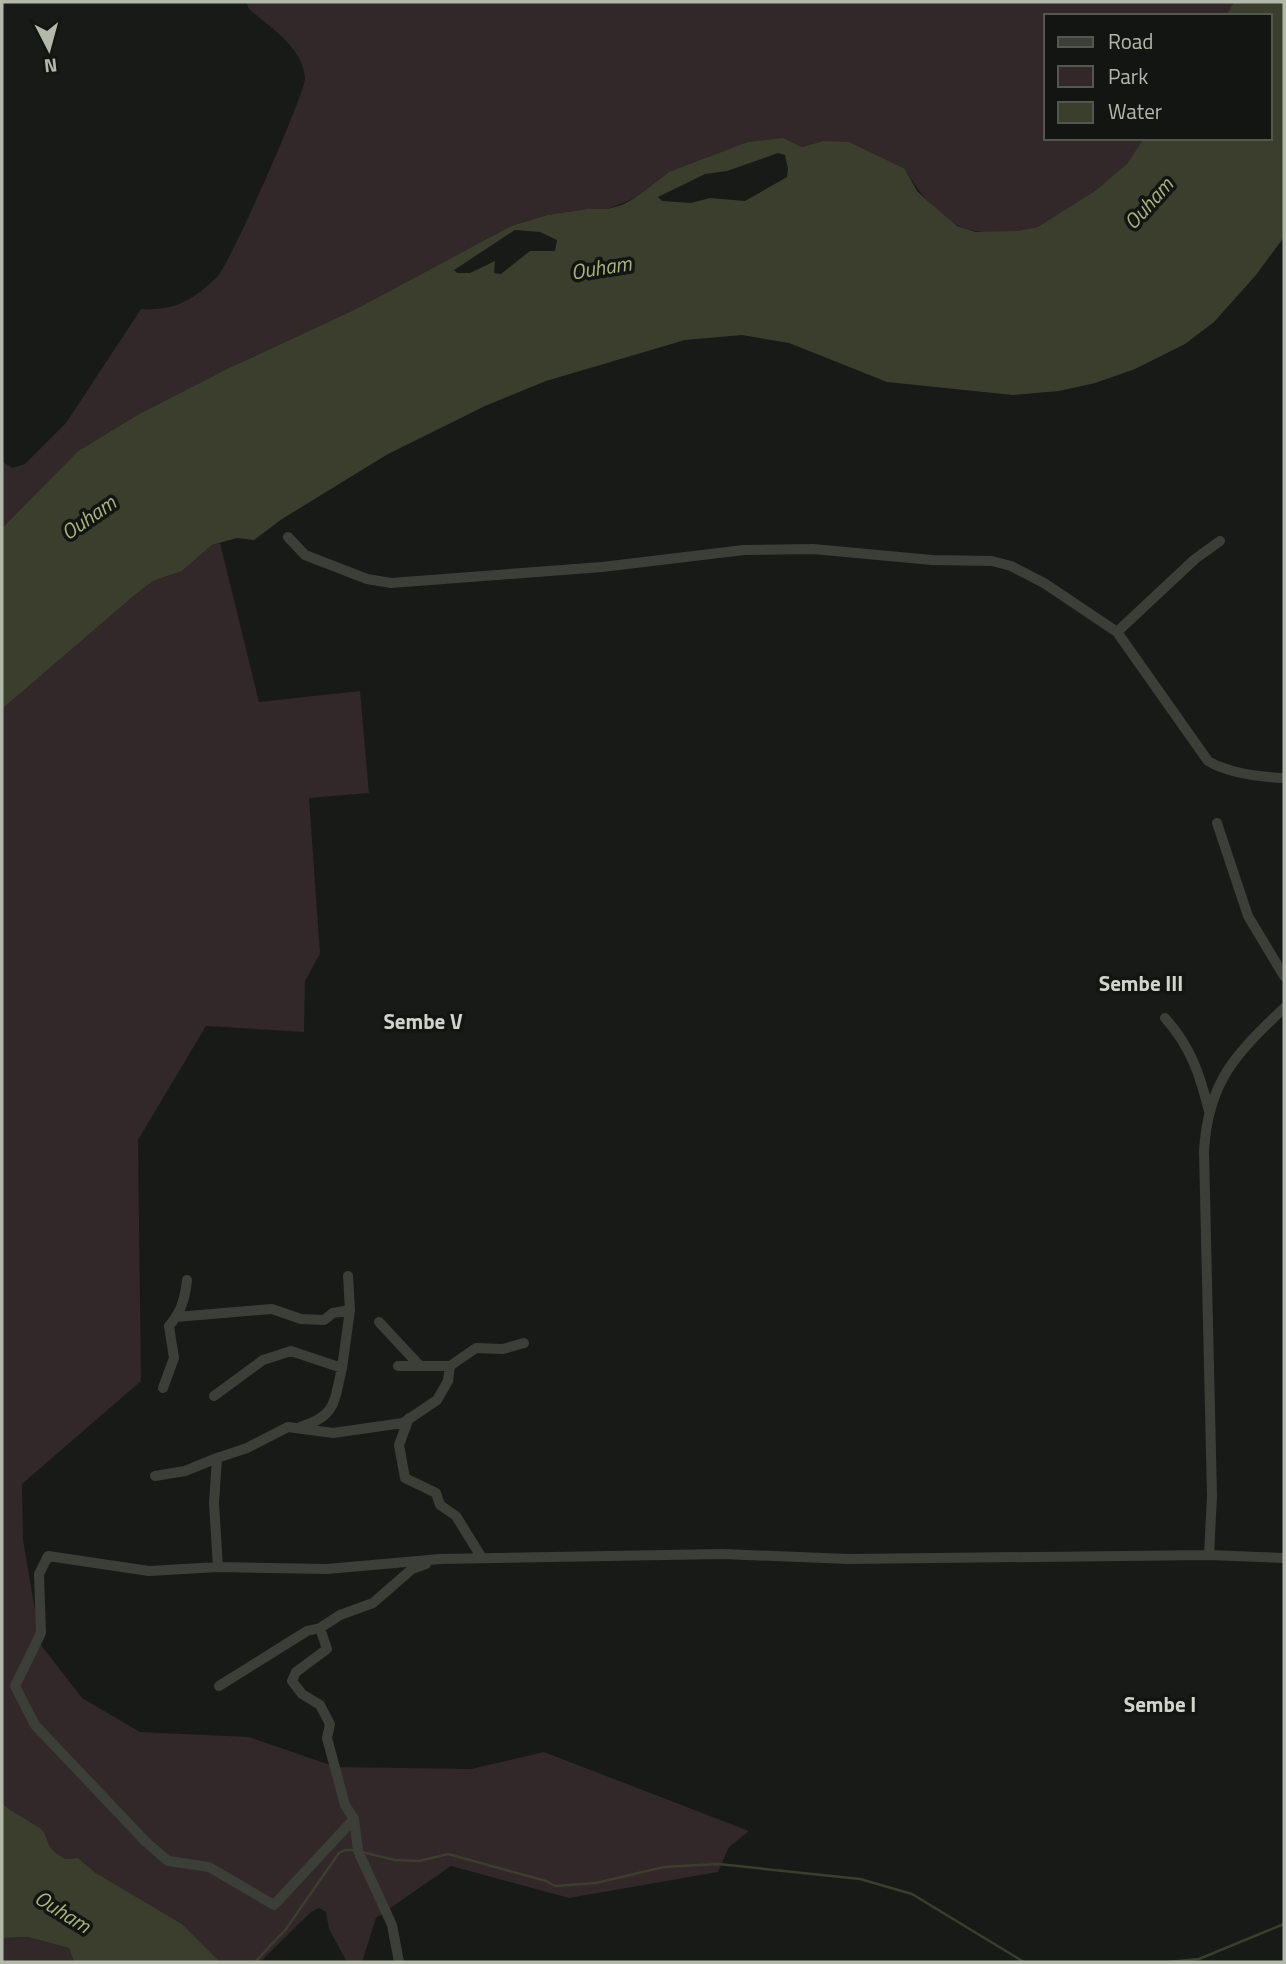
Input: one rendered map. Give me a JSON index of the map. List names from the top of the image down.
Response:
{
  "districts": ["Sembe III", "Sembe V", "Sembe I"],
  "water": ["Ouham"],
  "legend": ["Road", "Park", "Water"],
  "north": "bottom"
}
